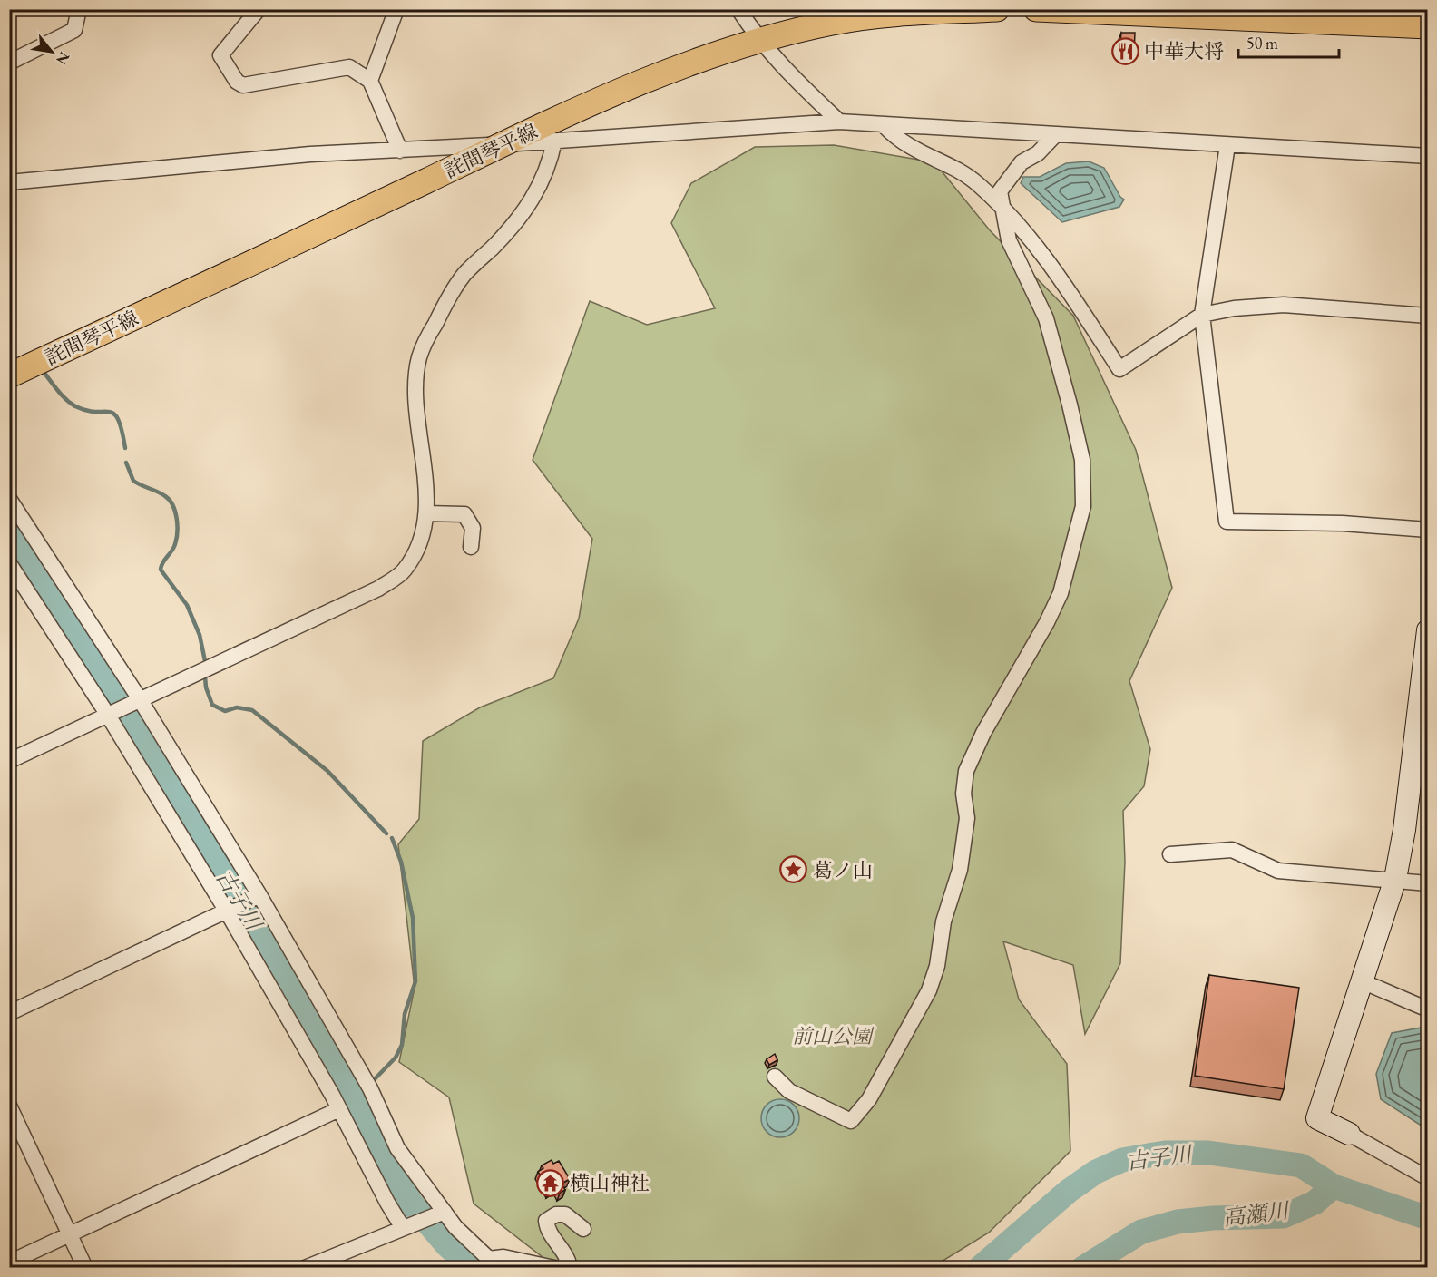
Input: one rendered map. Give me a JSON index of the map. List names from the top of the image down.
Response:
{
  "streets": {
    "main road": ["詫間琴平線"]
  },
  "water": ["古子川", "高瀬川"],
  "parks": ["前山公園"],
  "places": {
    "restaurant": ["中華大将"],
    "place": ["葛ノ山"],
    "temple": ["横山神社"]
  },
  "scale_bar": "50 m",
  "north": "bottom right"
}
